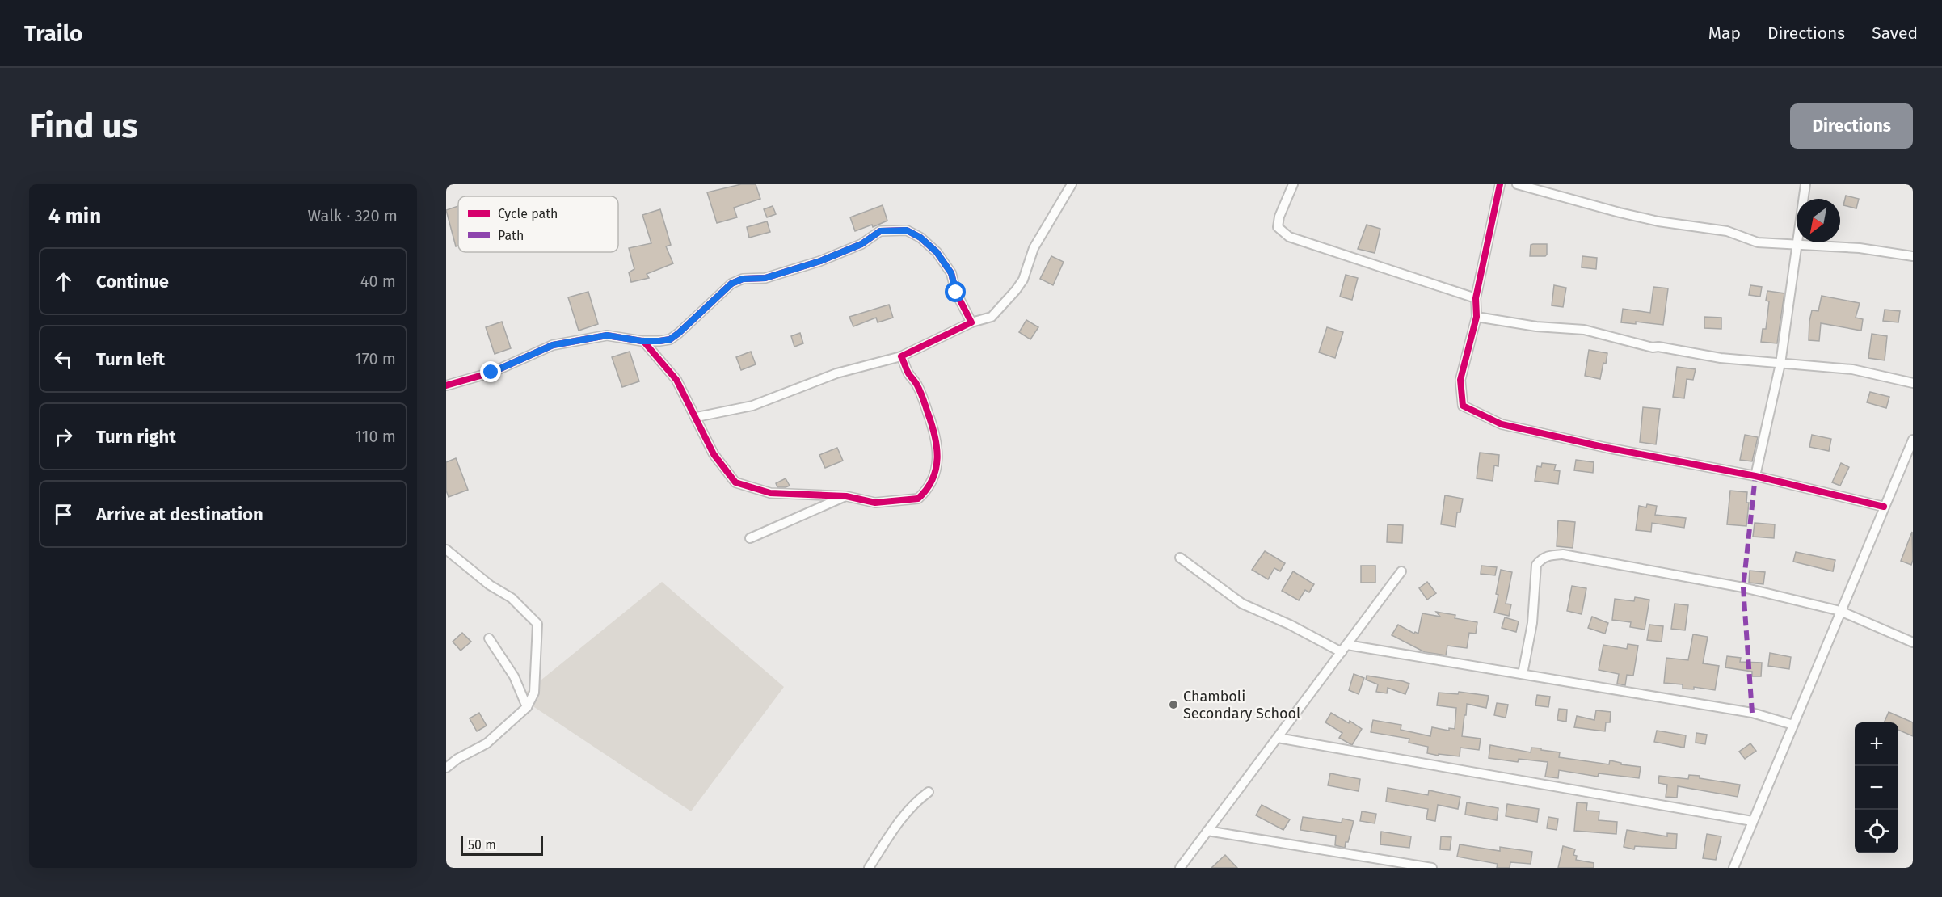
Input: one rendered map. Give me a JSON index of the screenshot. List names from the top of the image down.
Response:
{
  "places": ["Chamboli Secondary School"],
  "legend": ["Cycle path", "Path"],
  "scale_bar": "50 m",
  "north": "bottom left",
  "page": {
    "header": "Trailo",
    "nav": ["Map", "Directions", "Saved"],
    "buttons": "Directions",
    "title": "Find us",
    "heading": ["4 min", "Walk · 320 m"],
    "list": [
      ["Continue", "40 m"],
      ["Turn left", "170 m"],
      ["Turn right", "110 m"],
      "Arrive at destination"
    ],
    "map_buttons": ["+", "−"],
    "scale": "50 m"
  }
}
